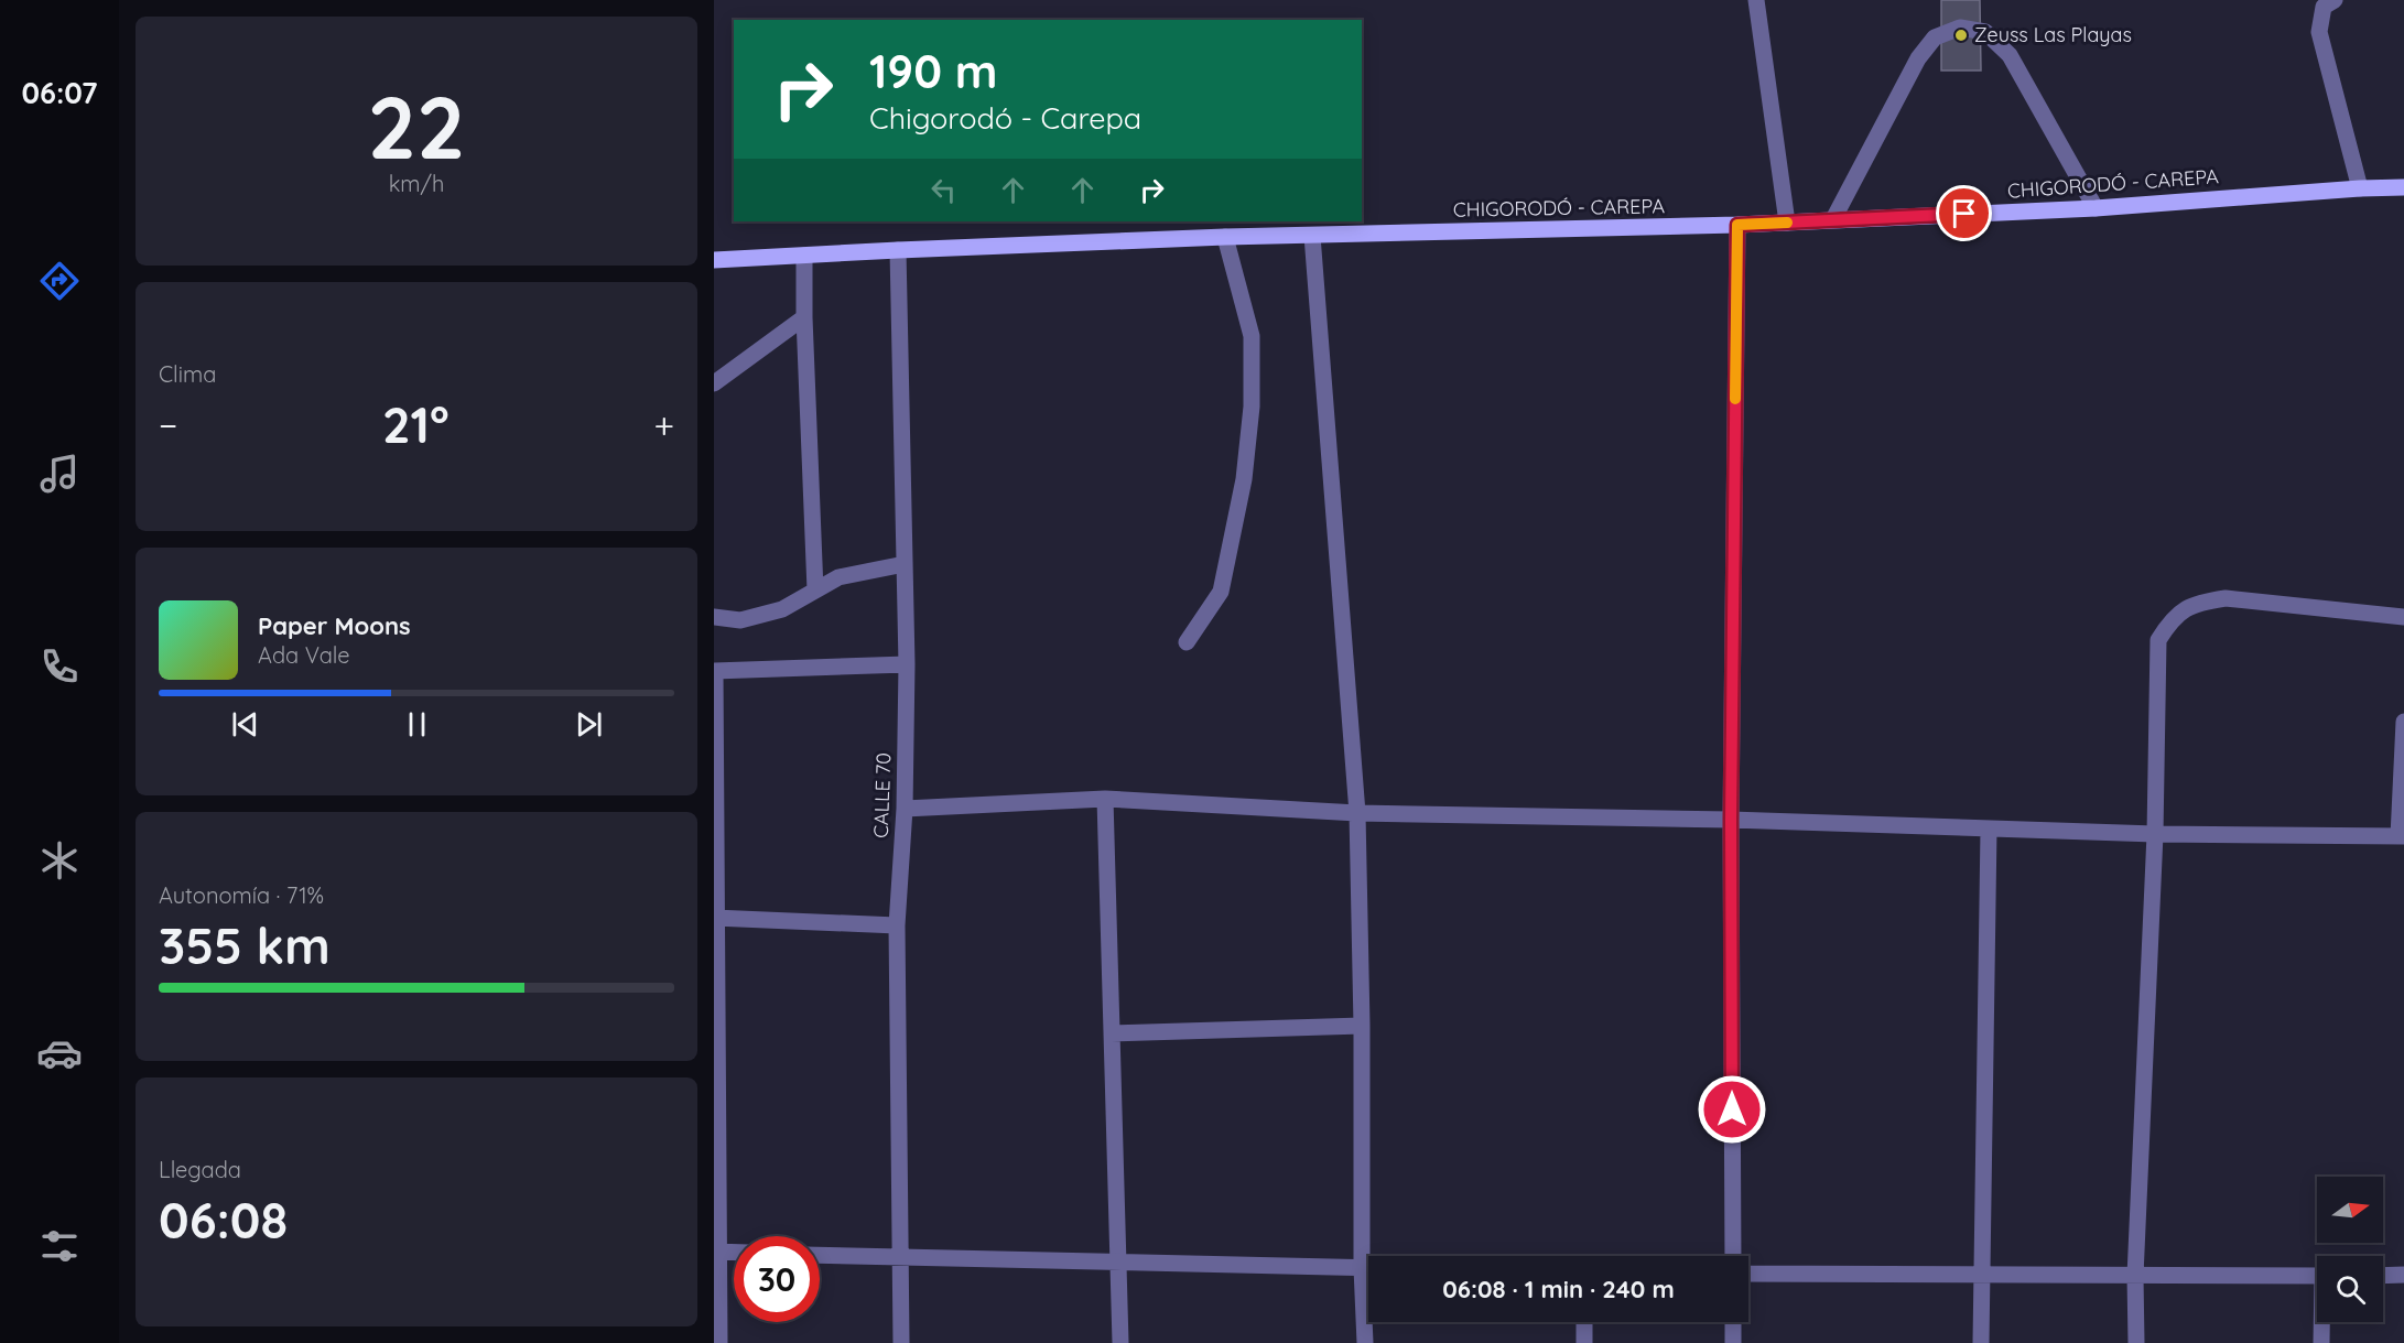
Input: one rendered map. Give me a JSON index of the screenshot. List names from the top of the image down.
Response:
{
  "streets": {
    "main road": ["CHIGORODÓ - CAREPA"],
    "street": ["CALLE 70"]
  },
  "crossings": [
    ["CHIGORODÓ - CAREPA", "CALLE 70"]
  ],
  "places": ["Zeuss Las Playas"],
  "north": "right",
  "page": {
    "tabs": "06:07",
    "tile": [
      ["22", "km/h"],
      "Clima",
      ["Autonomía · 71%", "355 km"],
      ["Llegada", "06:08"]
    ],
    "turn": ["190 m", "Chigorodó - Carepa"],
    "heat": ["−", "21°", "+"],
    "song": ["Paper Moons", "Ada Vale"],
    "limit": "30",
    "trip": "06:08 · 1 min · 240 m"
  }
}
